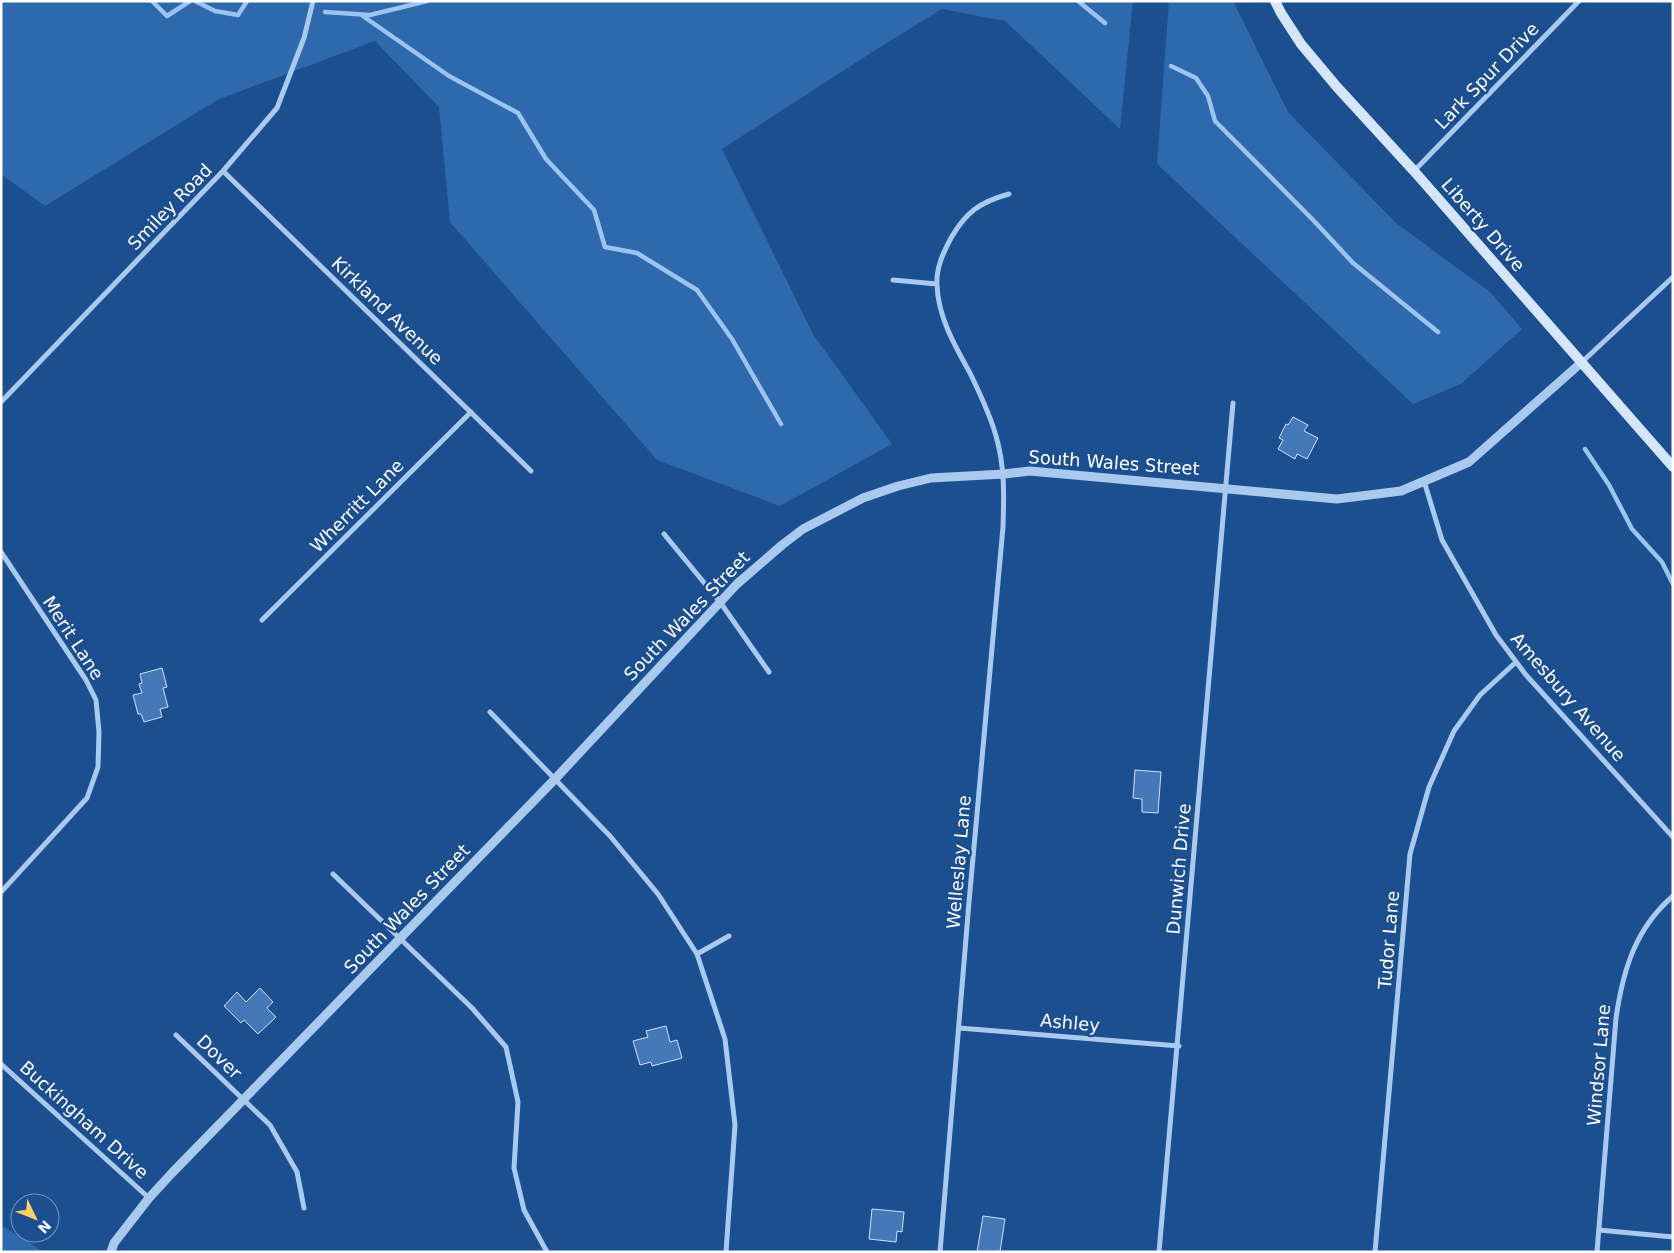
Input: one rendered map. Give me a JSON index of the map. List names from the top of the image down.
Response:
{
  "streets": {
    "main road": ["Liberty Drive"],
    "street": [
      "Lark Spur Drive",
      "Smiley Road",
      "Kirkland Avenue",
      "South Wales Street",
      "Wherritt Lane",
      "Merit Lane",
      "Amesbury Avenue",
      "Welleslay Lane",
      "Dunwich Drive",
      "Tudor Lane",
      "Ashley",
      "Dover",
      "Windsor Lane",
      "Buckingham Drive"
    ]
  },
  "crossings": [
    ["Lark Spur Drive", "Liberty Drive"],
    ["Smiley Road", "Kirkland Avenue"],
    ["Liberty Drive", "South Wales Street"],
    ["Kirkland Avenue", "Wherritt Lane"],
    ["South Wales Street", "Amesbury Avenue"],
    ["South Wales Street", "Welleslay Lane"],
    ["South Wales Street", "Dunwich Drive"],
    ["South Wales Street", "Dover"],
    ["South Wales Street", "Buckingham Drive"],
    ["Amesbury Avenue", "Tudor Lane"],
    ["Welleslay Lane", "Ashley"],
    ["Dunwich Drive", "Ashley"]
  ],
  "north": "bottom right"
}
